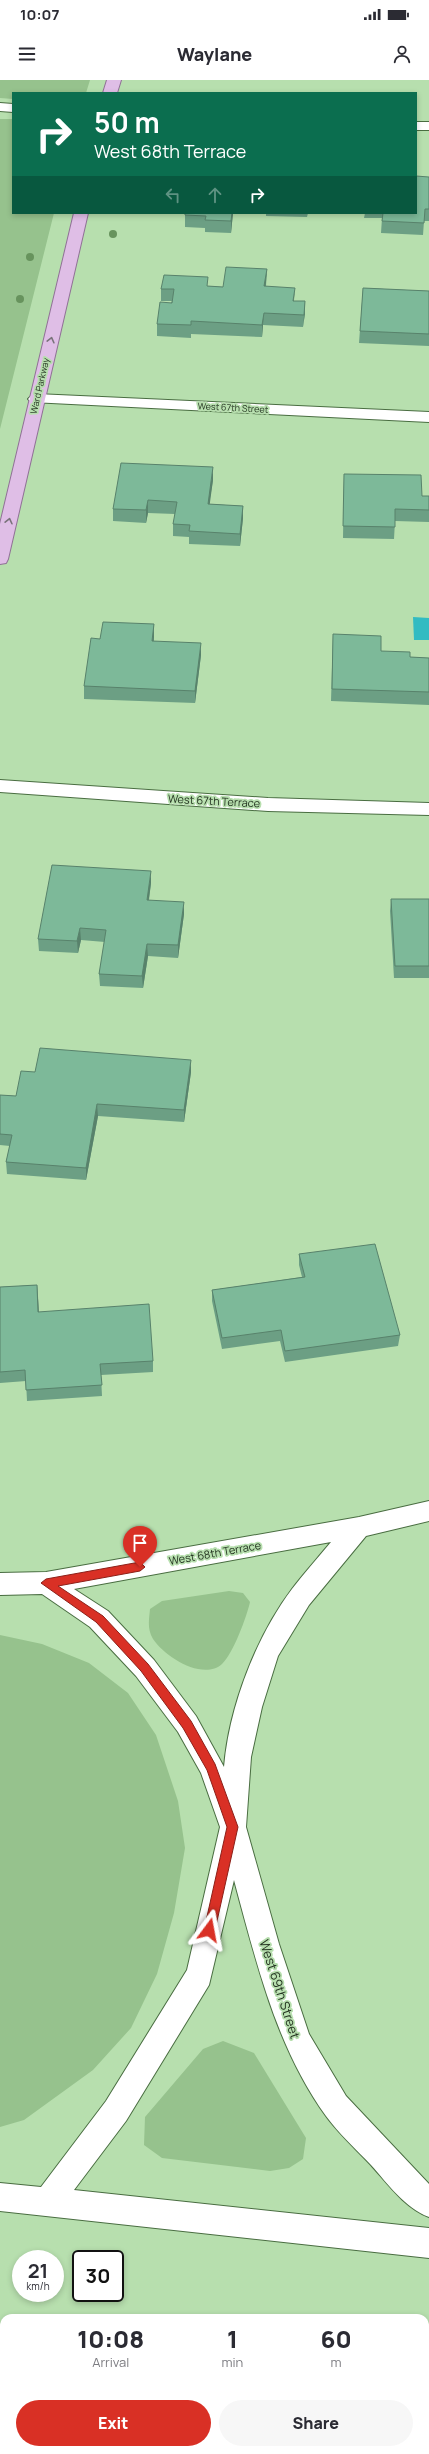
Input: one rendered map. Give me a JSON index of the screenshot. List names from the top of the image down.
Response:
{
  "streets": {
    "main road": ["Ward Parkway"],
    "street": [
      "West 67th Street",
      "West 67th Terrace",
      "West 68th Terrace",
      "West 69th Street"
    ]
  },
  "crossings": [
    ["Ward Parkway", "West 67th Street"],
    ["West 68th Terrace", "West 69th Street"]
  ],
  "one_way": ["Ward Parkway"],
  "page": {
    "status": "10:07",
    "header": "Waylane",
    "turn": ["50 m", "West 68th Terrace"],
    "speed": "21 km/h",
    "limit": "30",
    "eta": [
      "10:08",
      "Arrival",
      "1",
      "min",
      "60",
      "m"
    ],
    "buttons": ["Exit", "Share"]
  }
}
